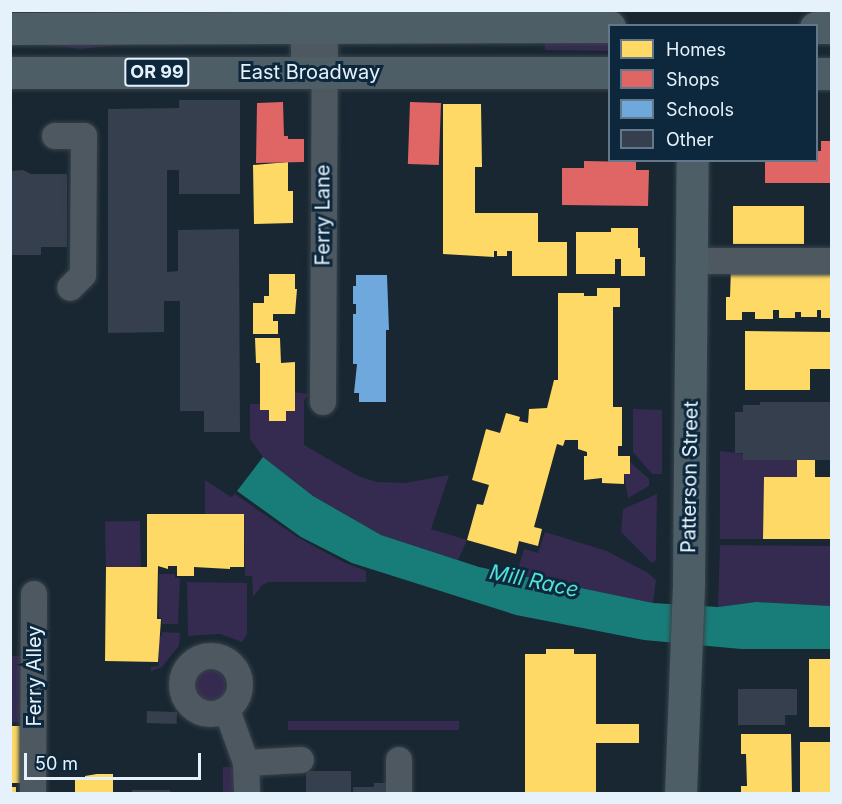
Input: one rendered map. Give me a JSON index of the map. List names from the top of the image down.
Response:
{
  "streets": {
    "main road": ["OR 99", "East Broadway", "Patterson Street"],
    "street": ["Ferry Lane", "Ferry Alley"]
  },
  "crossings": [
    ["East Broadway", "Ferry Lane"]
  ],
  "water": ["Mill Race"],
  "legend": [
    "Homes",
    "Shops",
    "Schools",
    "Other"
  ],
  "scale_bar": "50 m"
}
